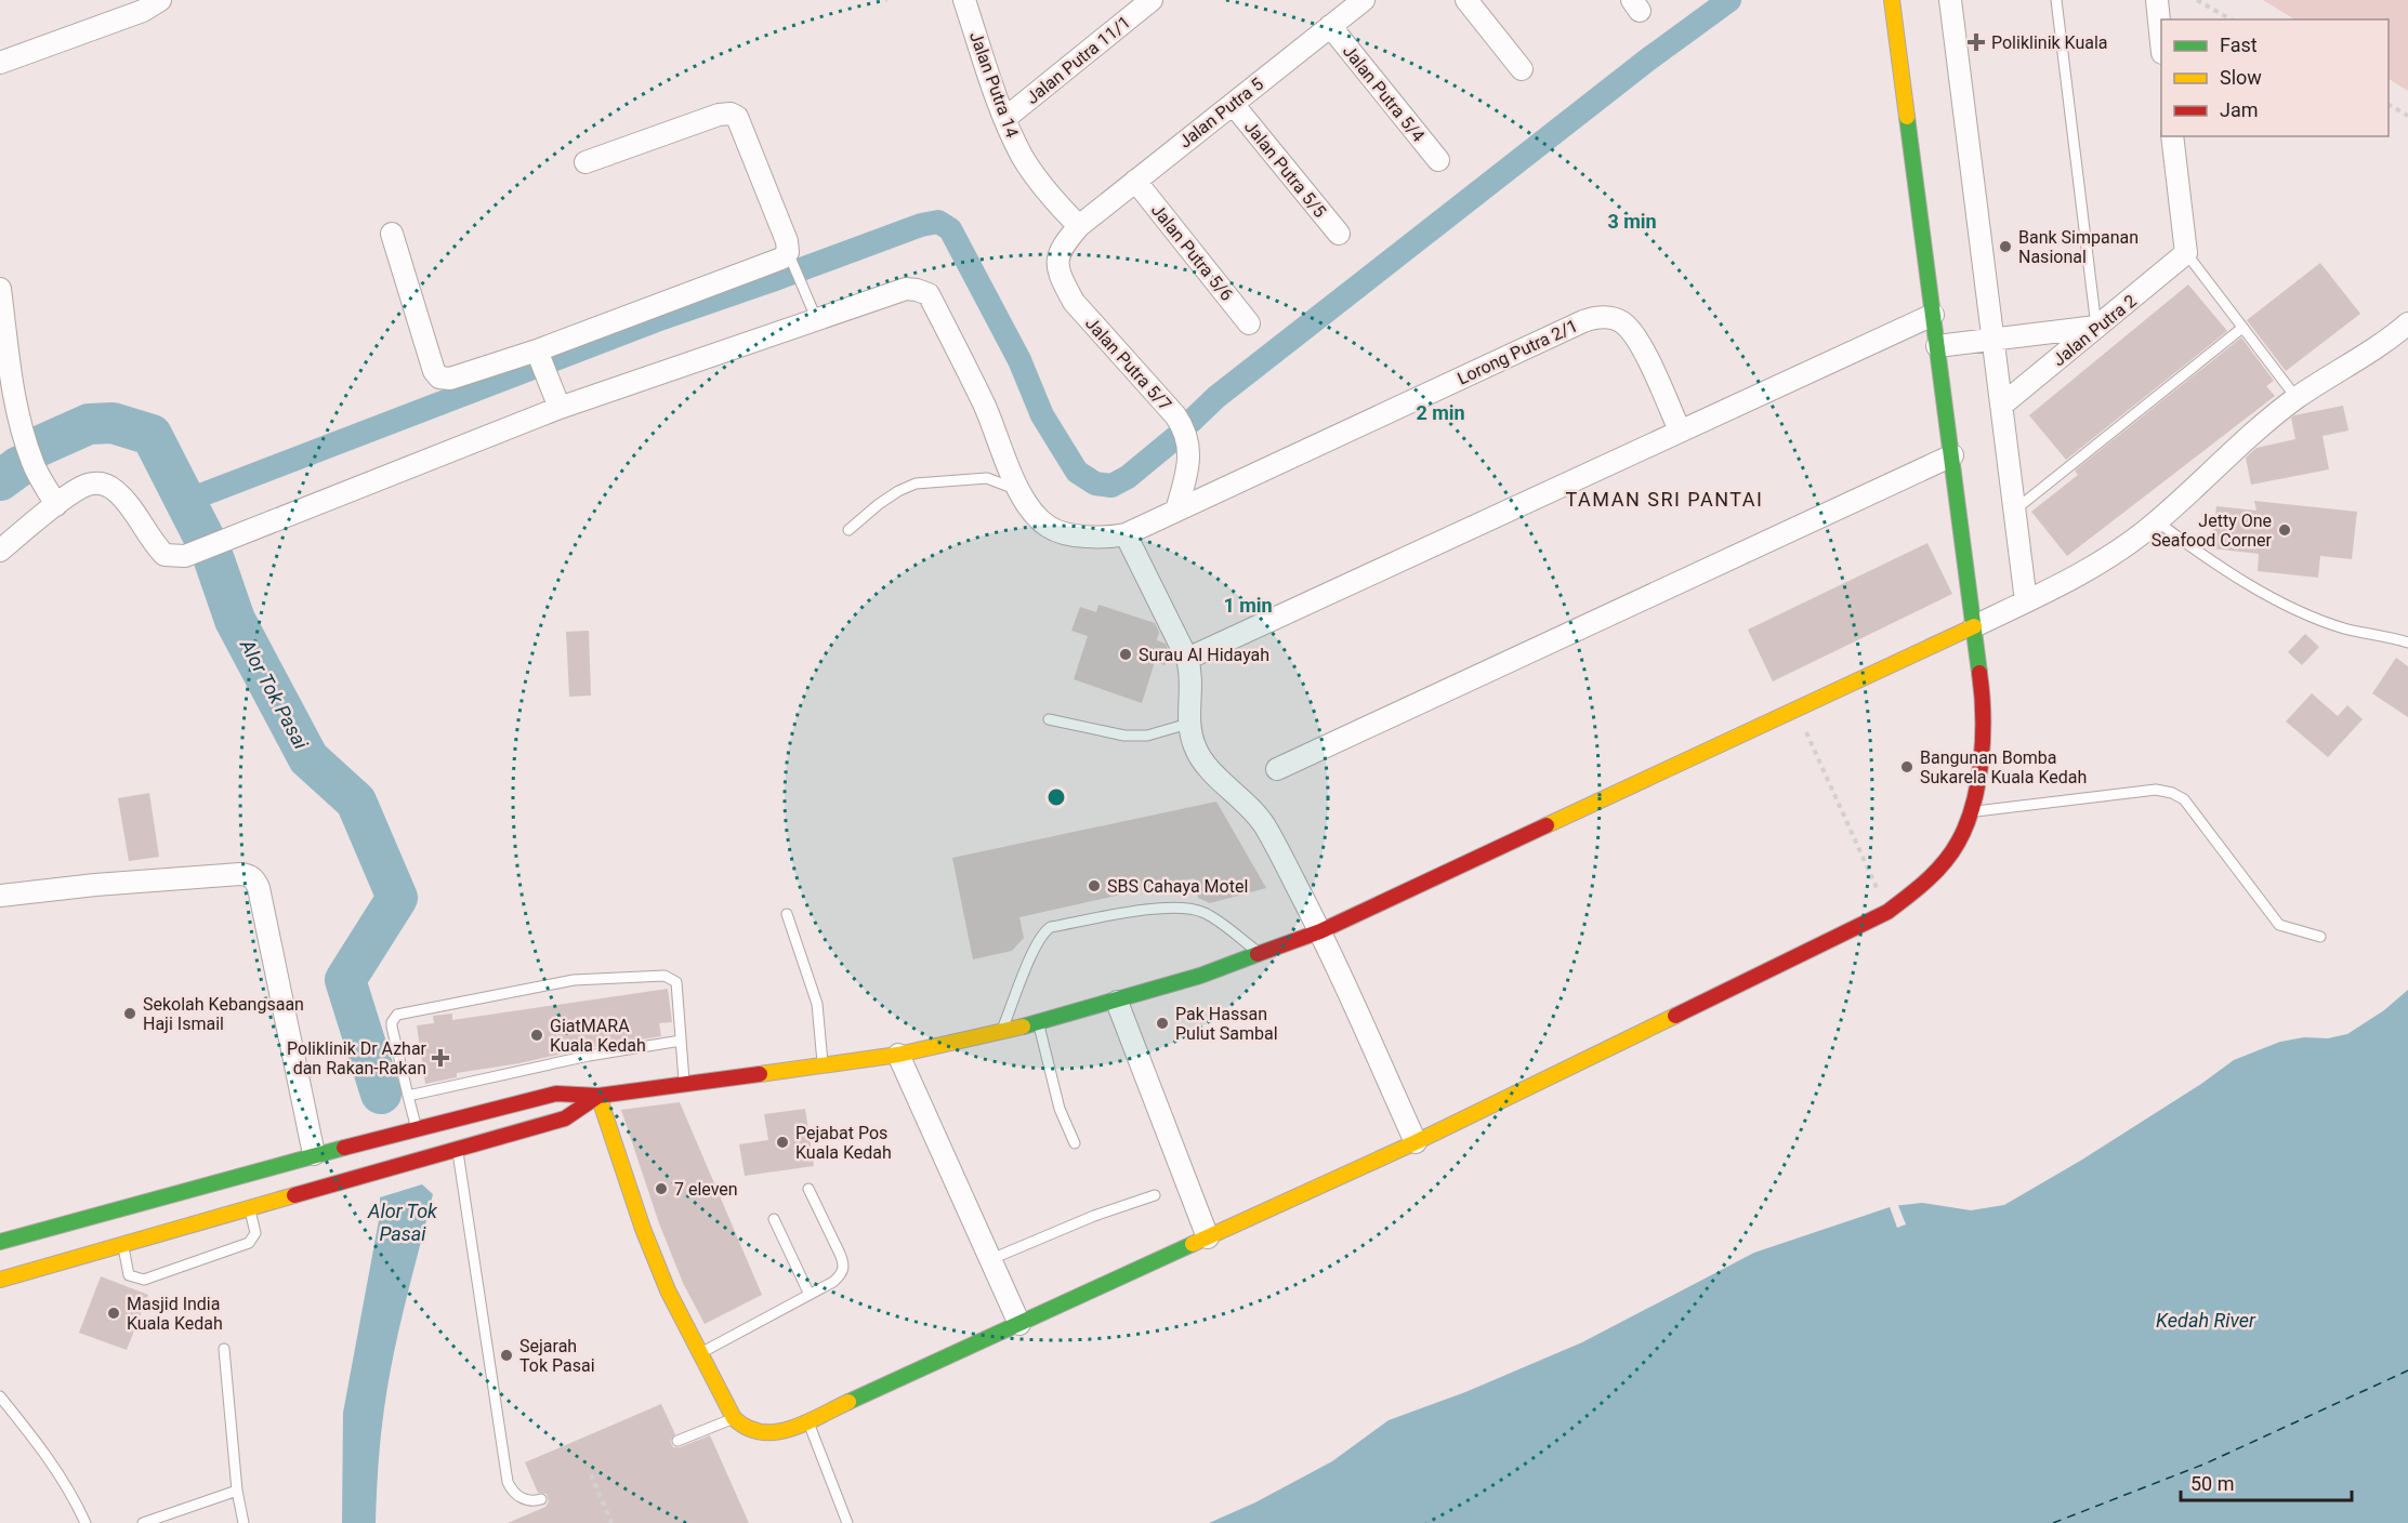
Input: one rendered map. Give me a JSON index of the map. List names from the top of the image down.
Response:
{
  "streets": {
    "street": [
      "Jalan Putra 11/1",
      "Jalan Putra 14",
      "Jalan Putra 5/4",
      "Jalan Putra 5",
      "Jalan Putra 5/5",
      "Jalan Putra 5/6",
      "Jalan Putra 2",
      "Lorong Putra 2/1",
      "Jalan Putra 5/7"
    ]
  },
  "crossings": [
    ["Jalan Putra 11/1", "Jalan Putra 14"],
    ["Jalan Putra 14", "Jalan Putra 5"],
    ["Jalan Putra 14", "Jalan Putra 5/7"],
    ["Jalan Putra 5/4", "Jalan Putra 5"],
    ["Jalan Putra 5", "Jalan Putra 5/5"],
    ["Jalan Putra 5", "Jalan Putra 5/6"],
    ["Jalan Putra 5", "Jalan Putra 5/7"],
    ["Lorong Putra 2/1", "Jalan Putra 5/7"]
  ],
  "districts": ["TAMAN SRI PANTAI"],
  "water": ["Alor Tok Pasai", "Kedah River"],
  "places": {
    "health": ["Poliklinik Kuala", "Poliklinik Dr Azhar dan Rakan-Rakan"],
    "other": [
      "Bank Simpanan Nasional",
      "Jetty One Seafood Corner",
      "Surau Al Hidayah",
      "Bangunan Bomba Sukarela Kuala Kedah",
      "SBS Cahaya Motel",
      "Sekolah Kebangsaan Haji Ismail",
      "Pak Hassan Pulut Sambal",
      "GiatMARA Kuala Kedah",
      "Pejabat Pos Kuala Kedah",
      "7 eleven",
      "Masjid India Kuala Kedah",
      "Sejarah Tok Pasai"
    ]
  },
  "legend": ["Fast", "Slow", "Jam"],
  "scale_bar": "50 m",
  "rings": ["3 min", "2 min", "1 min"]
}
